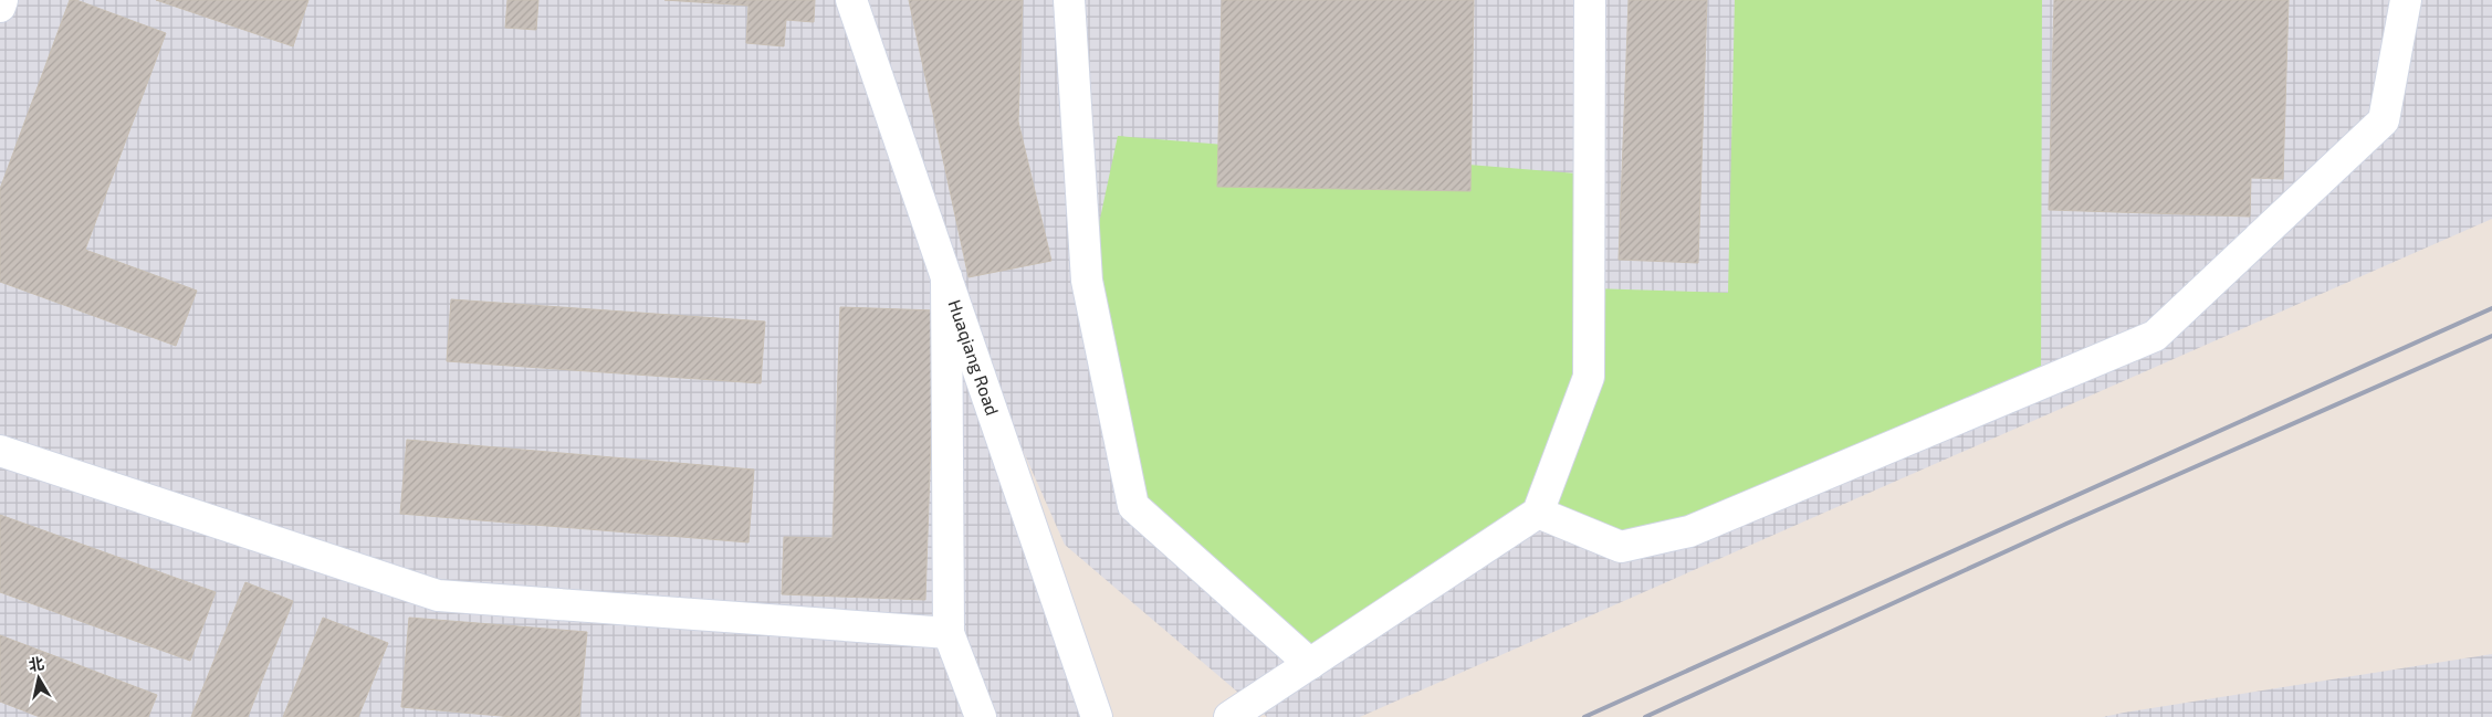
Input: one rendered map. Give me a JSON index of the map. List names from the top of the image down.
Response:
{
  "streets": {
    "street": ["Huaqiang Road"]
  },
  "north": "top"
}
